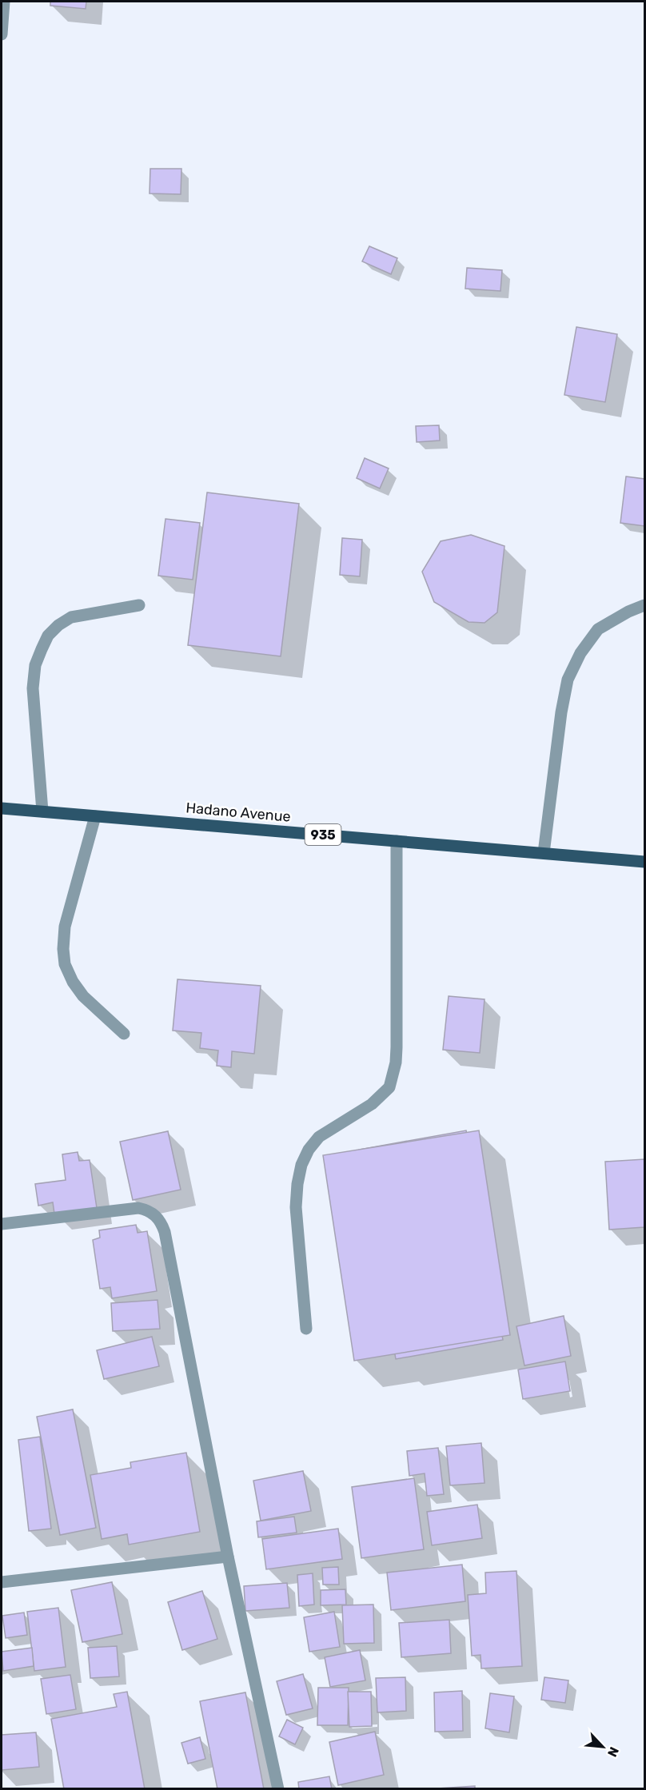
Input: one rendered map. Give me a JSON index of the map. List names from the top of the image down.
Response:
{
  "streets": {
    "main road": ["Hadano Avenue", "935"]
  },
  "north": "bottom right"
}
